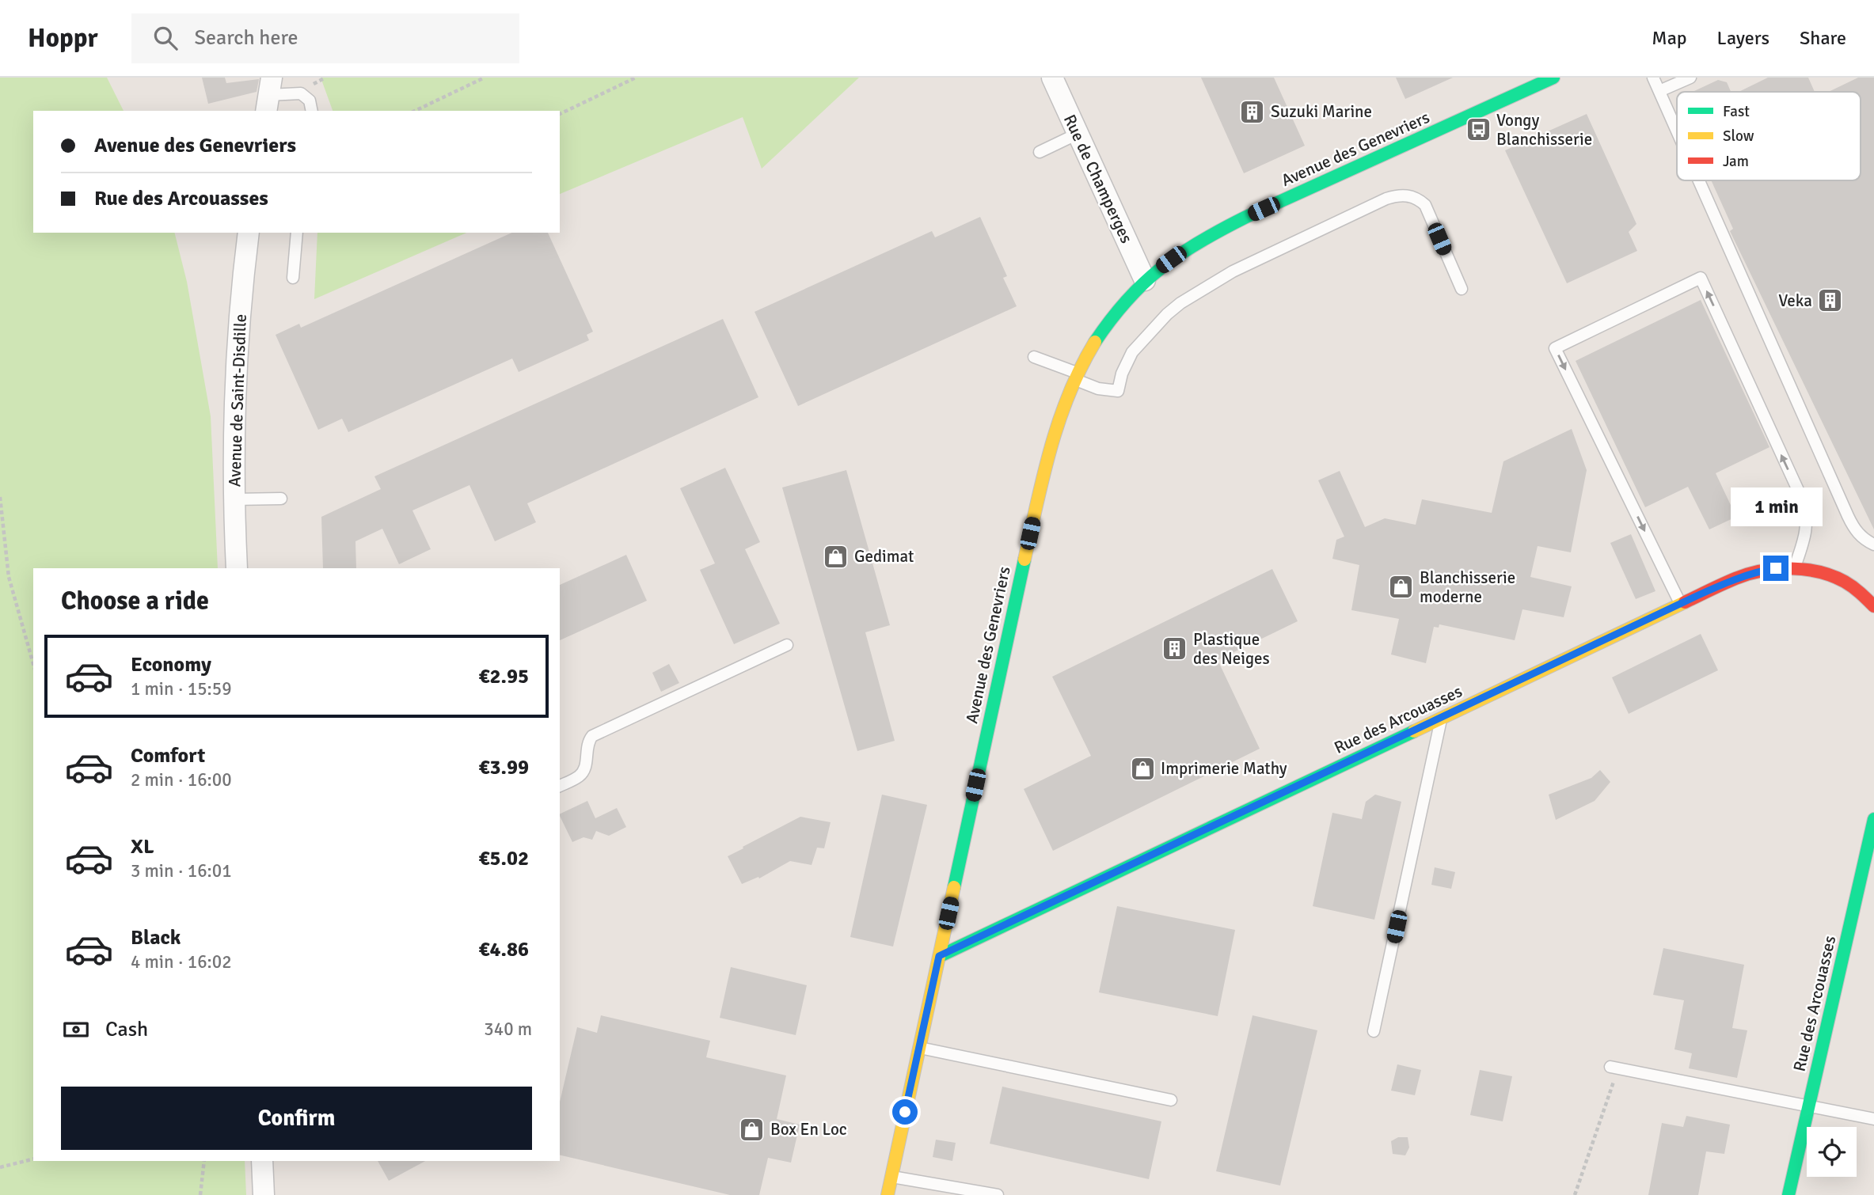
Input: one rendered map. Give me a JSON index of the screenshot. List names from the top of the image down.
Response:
{
  "streets": {
    "street": [
      "Avenue des Genevriers",
      "Rue de Champerges",
      "Avenue de Saint-Disdille",
      "Rue des Arcouasses"
    ]
  },
  "crossings": [
    ["Avenue des Genevriers", "Rue de Champerges"],
    ["Avenue des Genevriers", "Rue des Arcouasses"]
  ],
  "places": {
    "building": ["Suzuki Marine", "Veka", "Plastique des Neiges"],
    "bus stop": ["Vongy Blanchisserie"],
    "shop": [
      "Gedimat",
      "Blanchisserie moderne",
      "Imprimerie Mathy",
      "Box En Loc"
    ]
  },
  "legend": ["Fast", "Slow", "Jam"],
  "page": {
    "header": "Hoppr",
    "search": "Search here",
    "nav": ["Map", "Layers", "Share"],
    "banner": ["Avenue des Genevriers", "Rue des Arcouasses"],
    "bubble": "1 min",
    "heading": "Choose a ride",
    "list": [
      {
        "name": "Economy",
        "note": "1 min · 15:59",
        "value": "€2.95"
      },
      {
        "name": "Comfort",
        "note": "2 min · 16:00",
        "value": "€3.99"
      },
      {
        "name": "XL",
        "note": "3 min · 16:01",
        "value": "€5.02"
      },
      {
        "name": "Black",
        "note": "4 min · 16:02",
        "value": "€4.86"
      }
    ],
    "pay": ["Cash", "340 m"],
    "buttons": "Confirm"
  }
}
